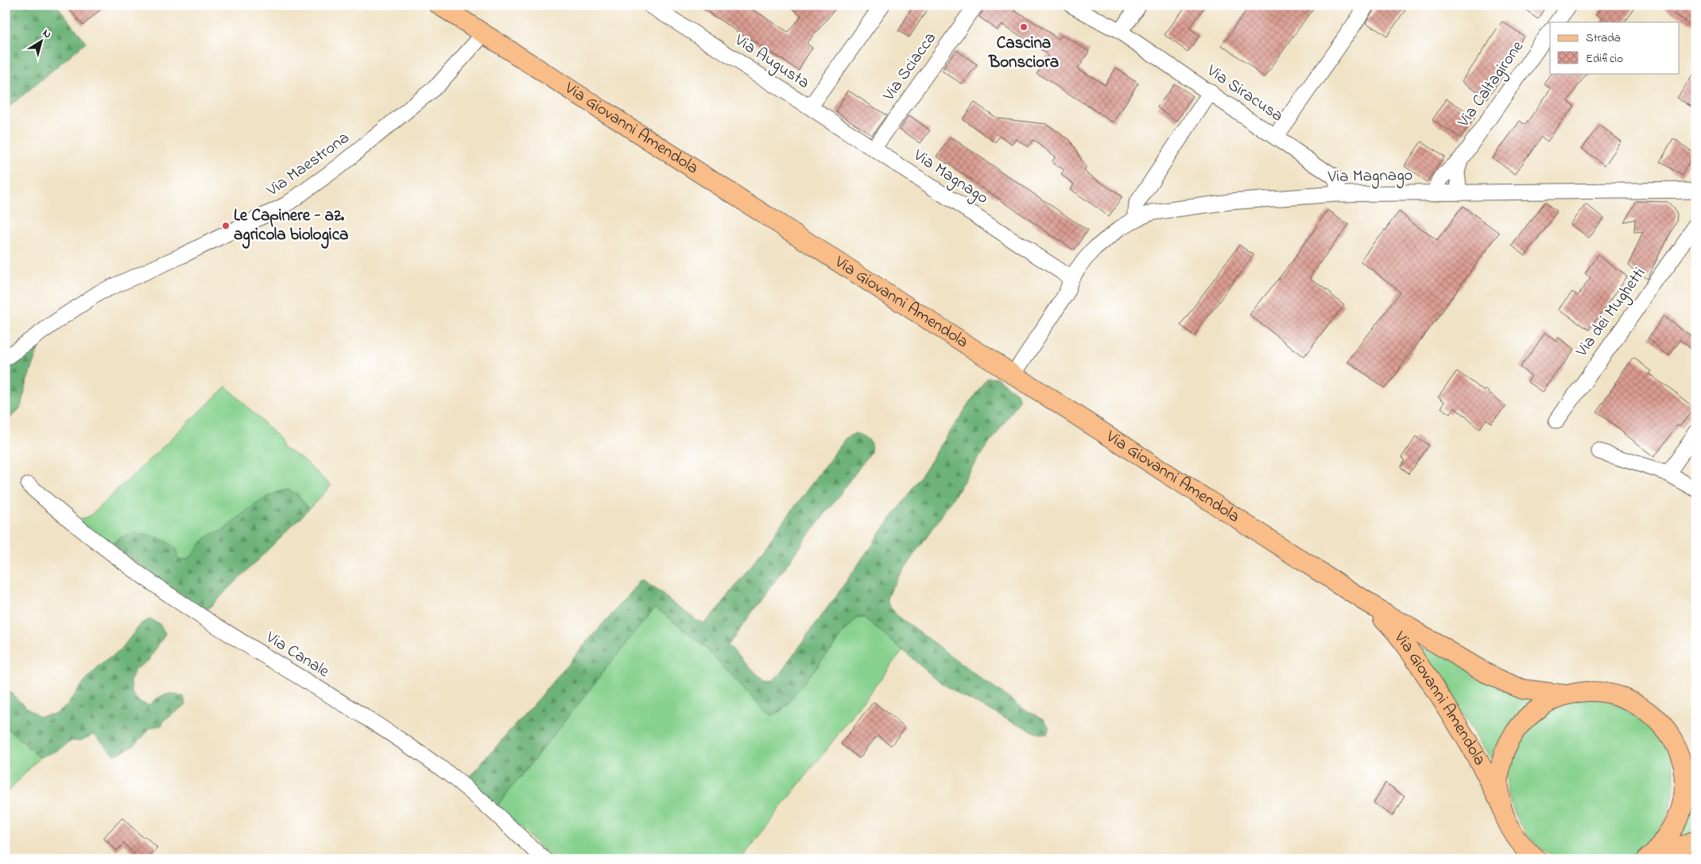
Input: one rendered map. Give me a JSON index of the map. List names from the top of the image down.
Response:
{
  "streets": {
    "main road": ["Via Giovanni Amendola"],
    "street": [
      "Via Augusta",
      "Via Sciacca",
      "Via Caltagirone",
      "Via Siracusa",
      "Via Maestrona",
      "Via Magnago",
      "Via dei Mughetti",
      "Via Canale"
    ]
  },
  "crossings": [
    ["Via Augusta", "Via Magnago"],
    ["Via Sciacca", "Via Magnago"],
    ["Via Caltagirone", "Via Magnago"],
    ["Via Siracusa", "Via Magnago"],
    ["Via Giovanni Amendola", "Via Maestrona"],
    ["Via Giovanni Amendola", "Via Magnago"]
  ],
  "places": ["Cascina Bonsciora", "Le Capinere - az. agricola biologica"],
  "legend": ["Strada", "Edificio"],
  "north": "top right"
}
